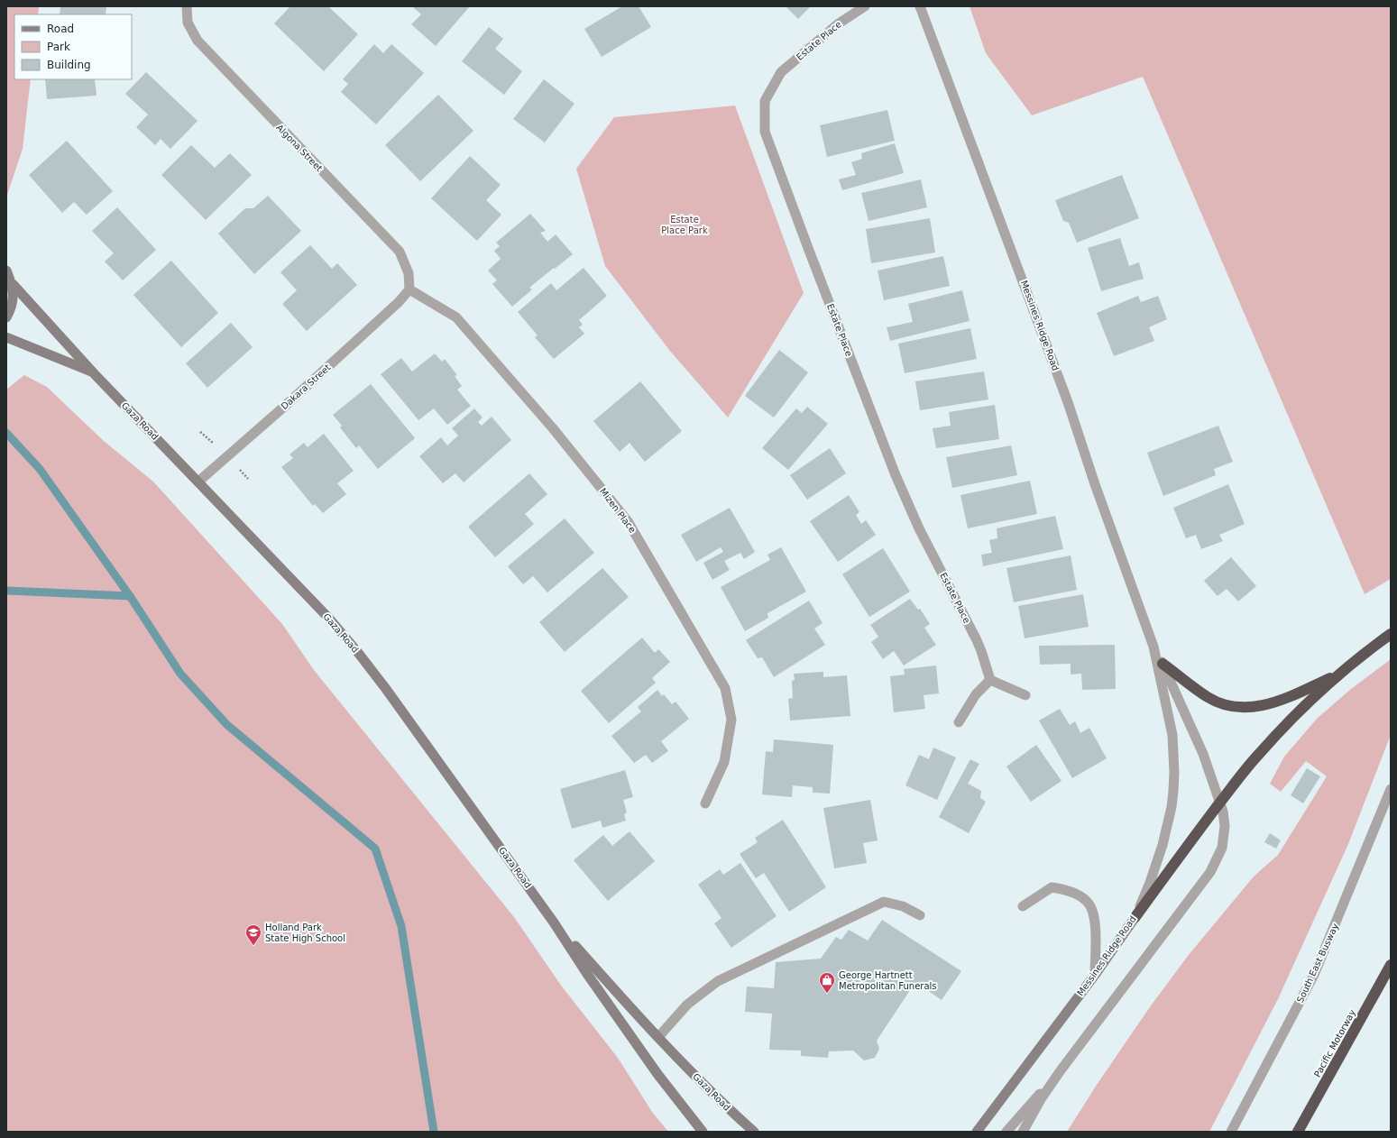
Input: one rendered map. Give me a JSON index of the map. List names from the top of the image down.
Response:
{
  "streets": {
    "highway": ["Pacific Motorway"],
    "main road": ["Messines Ridge Road", "Gaza Road"],
    "street": [
      "Estate Place",
      "Algona Street",
      "Dakara Street",
      "Mizen Place",
      "South East Busway"
    ]
  },
  "crossings": [
    ["Algona Street", "Dakara Street"],
    ["Algona Street", "Mizen Place"],
    ["Dakara Street", "Gaza Road"],
    ["Dakara Street", "Mizen Place"]
  ],
  "parks": ["Estate Place Park"],
  "places": {
    "school or university": ["Holland Park State High School"],
    "shop": ["George Hartnett Metropolitan Funerals"]
  },
  "legend": ["Road", "Park", "Building"]
}
